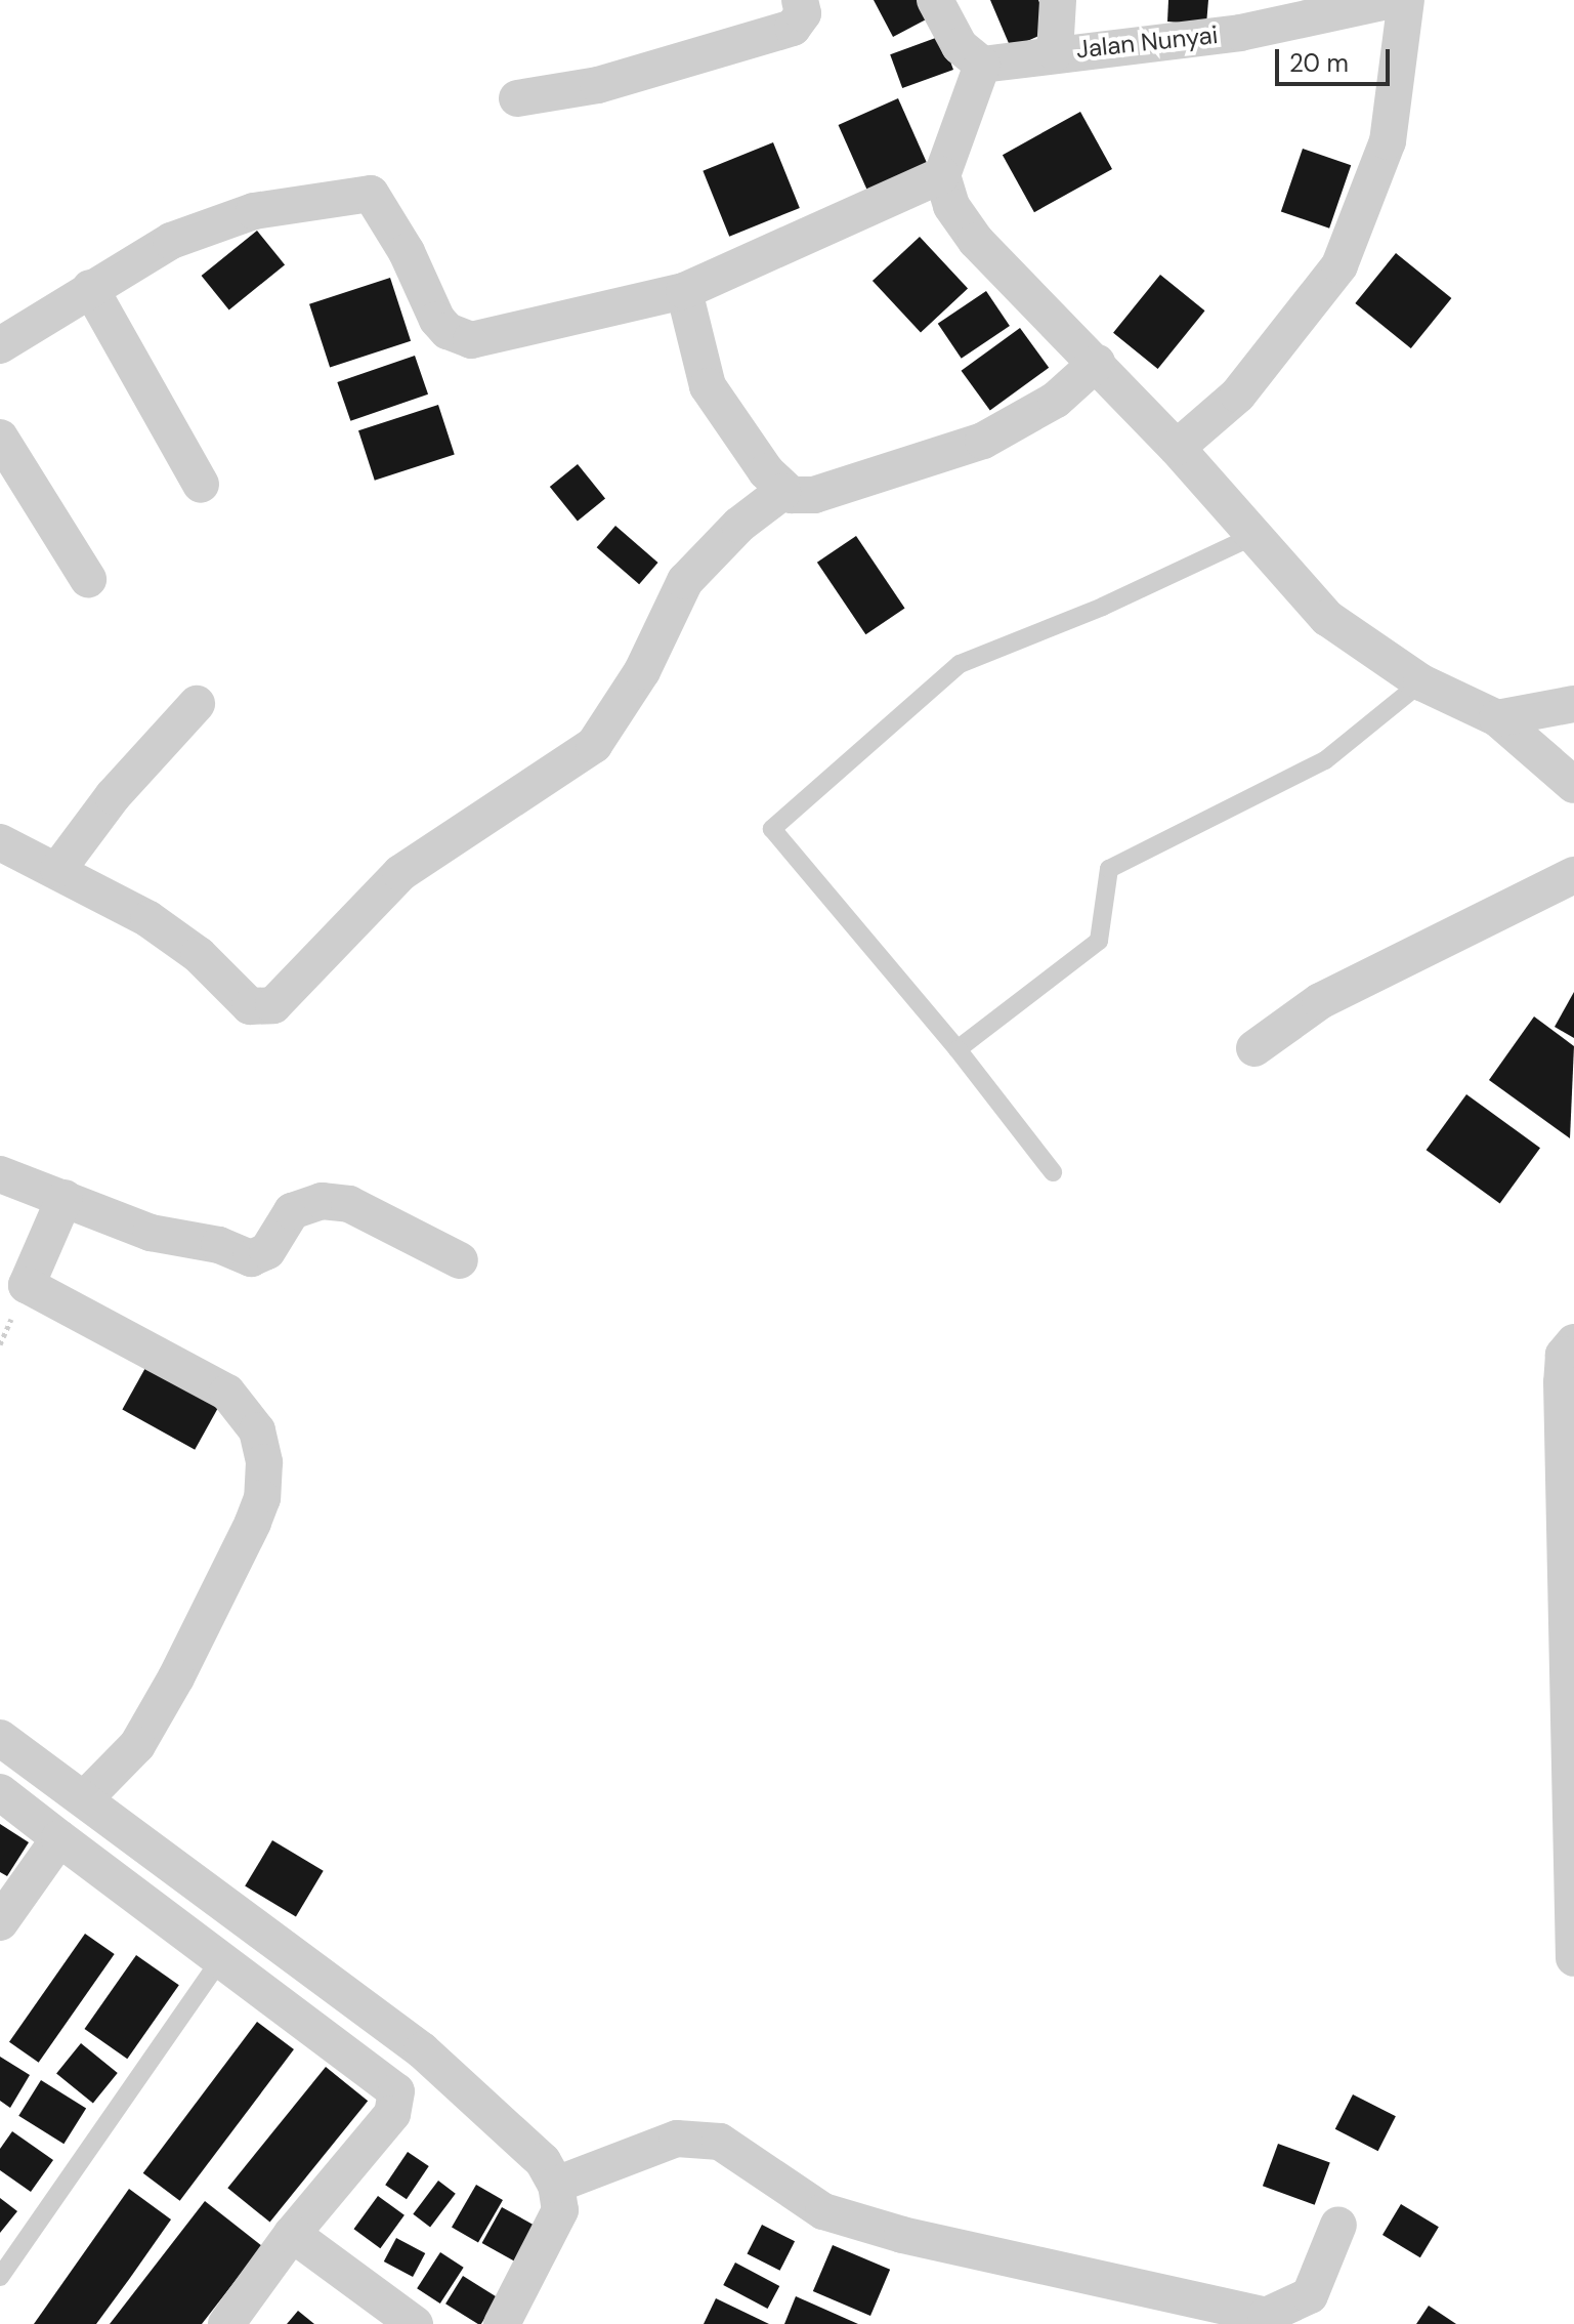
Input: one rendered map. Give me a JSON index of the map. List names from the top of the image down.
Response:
{
  "streets": {
    "street": ["Jalan Nunyai"]
  },
  "scale_bar": "20 m"
}
